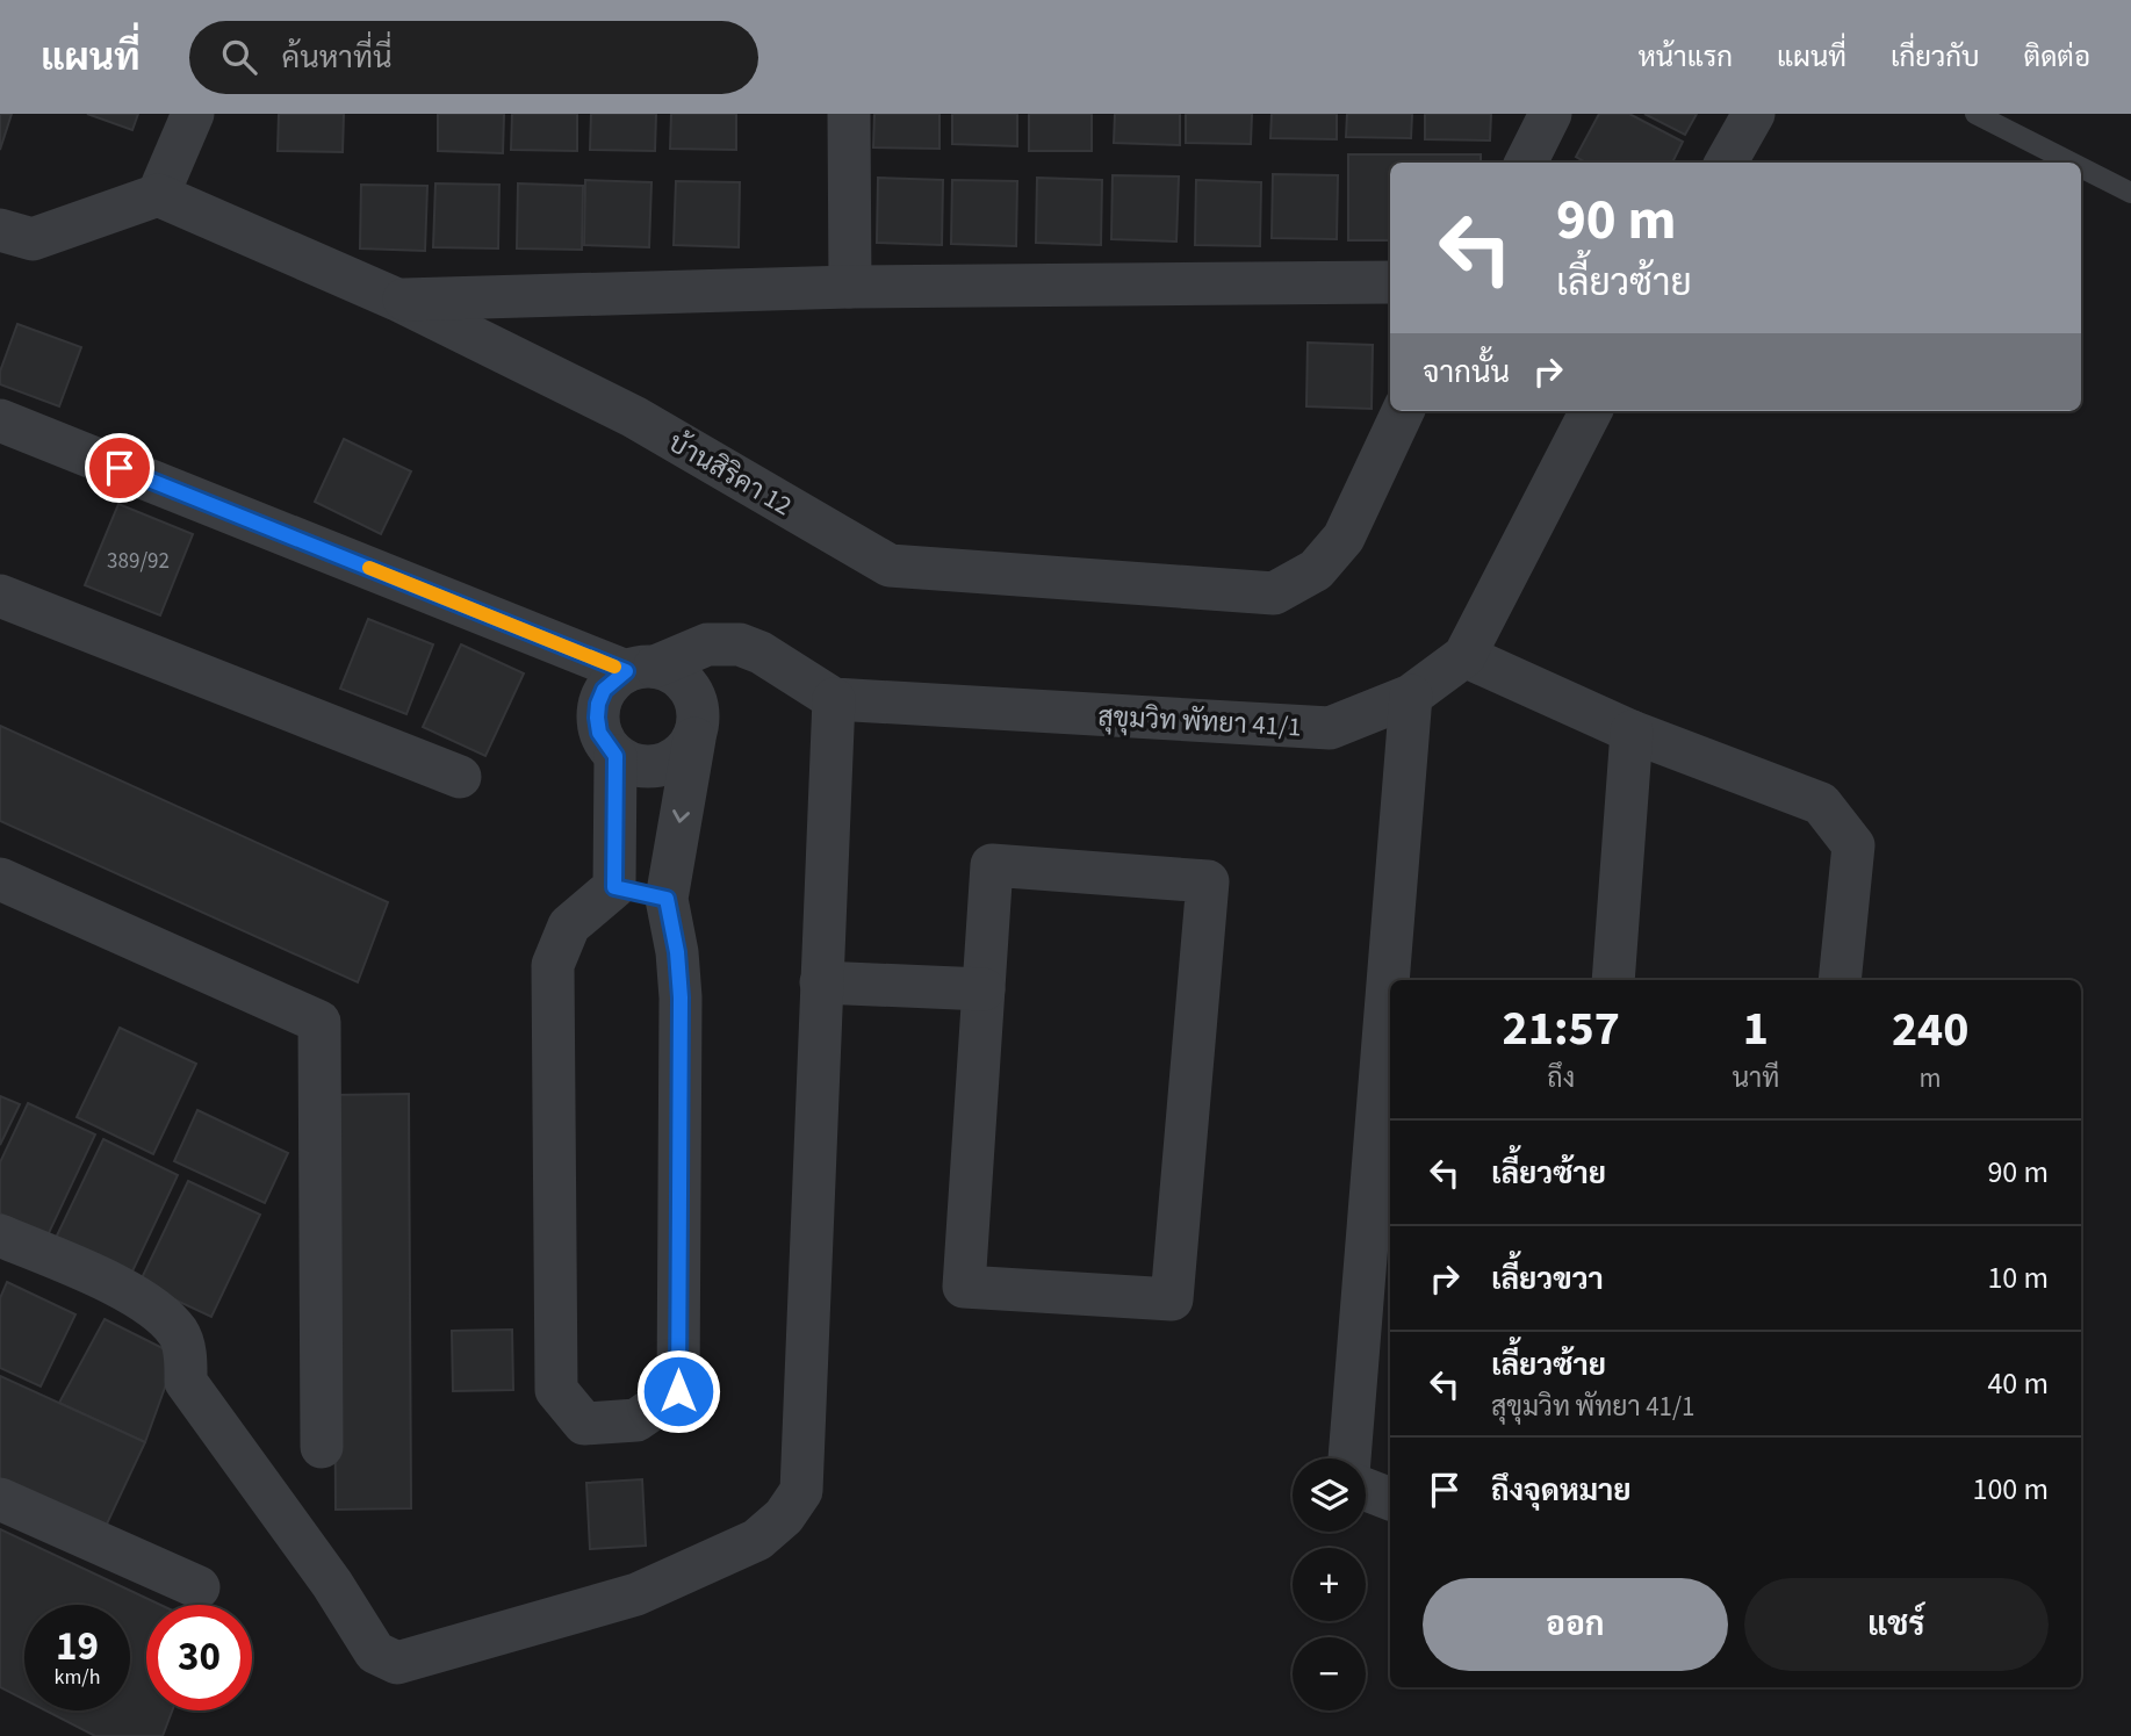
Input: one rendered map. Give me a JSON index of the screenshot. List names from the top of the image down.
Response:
{
  "streets": {
    "street": ["บ้านสิริคา 12", "สุขุมวิท พัทยา 41/1"]
  },
  "house_numbers": ["389/92"],
  "page": {
    "header": "แผนที่",
    "search": "ค้นหาที่นี่",
    "nav": [
      "หน้าแรก",
      "แผนที่",
      "เกี่ยวกับ",
      "ติดต่อ"
    ],
    "turn": ["90 m", "เลี้ยวซ้าย"],
    "then": "จากนั้น",
    "eta": [
      "21:57",
      "ถึง",
      "1",
      "นาที",
      "240",
      "m"
    ],
    "list": [
      {
        "name": "เลี้ยวซ้าย",
        "value": "90 m"
      },
      {
        "name": "เลี้ยวขวา",
        "value": "10 m"
      },
      {
        "name": "เลี้ยวซ้าย",
        "note": "สุขุมวิท พัทยา 41/1",
        "value": "40 m"
      },
      {
        "name": "ถึงจุดหมาย",
        "value": "100 m"
      }
    ],
    "map_buttons": ["+", "−"],
    "buttons": ["ออก", "แชร์"],
    "speed": "19 km/h",
    "limit": "30"
  }
}
